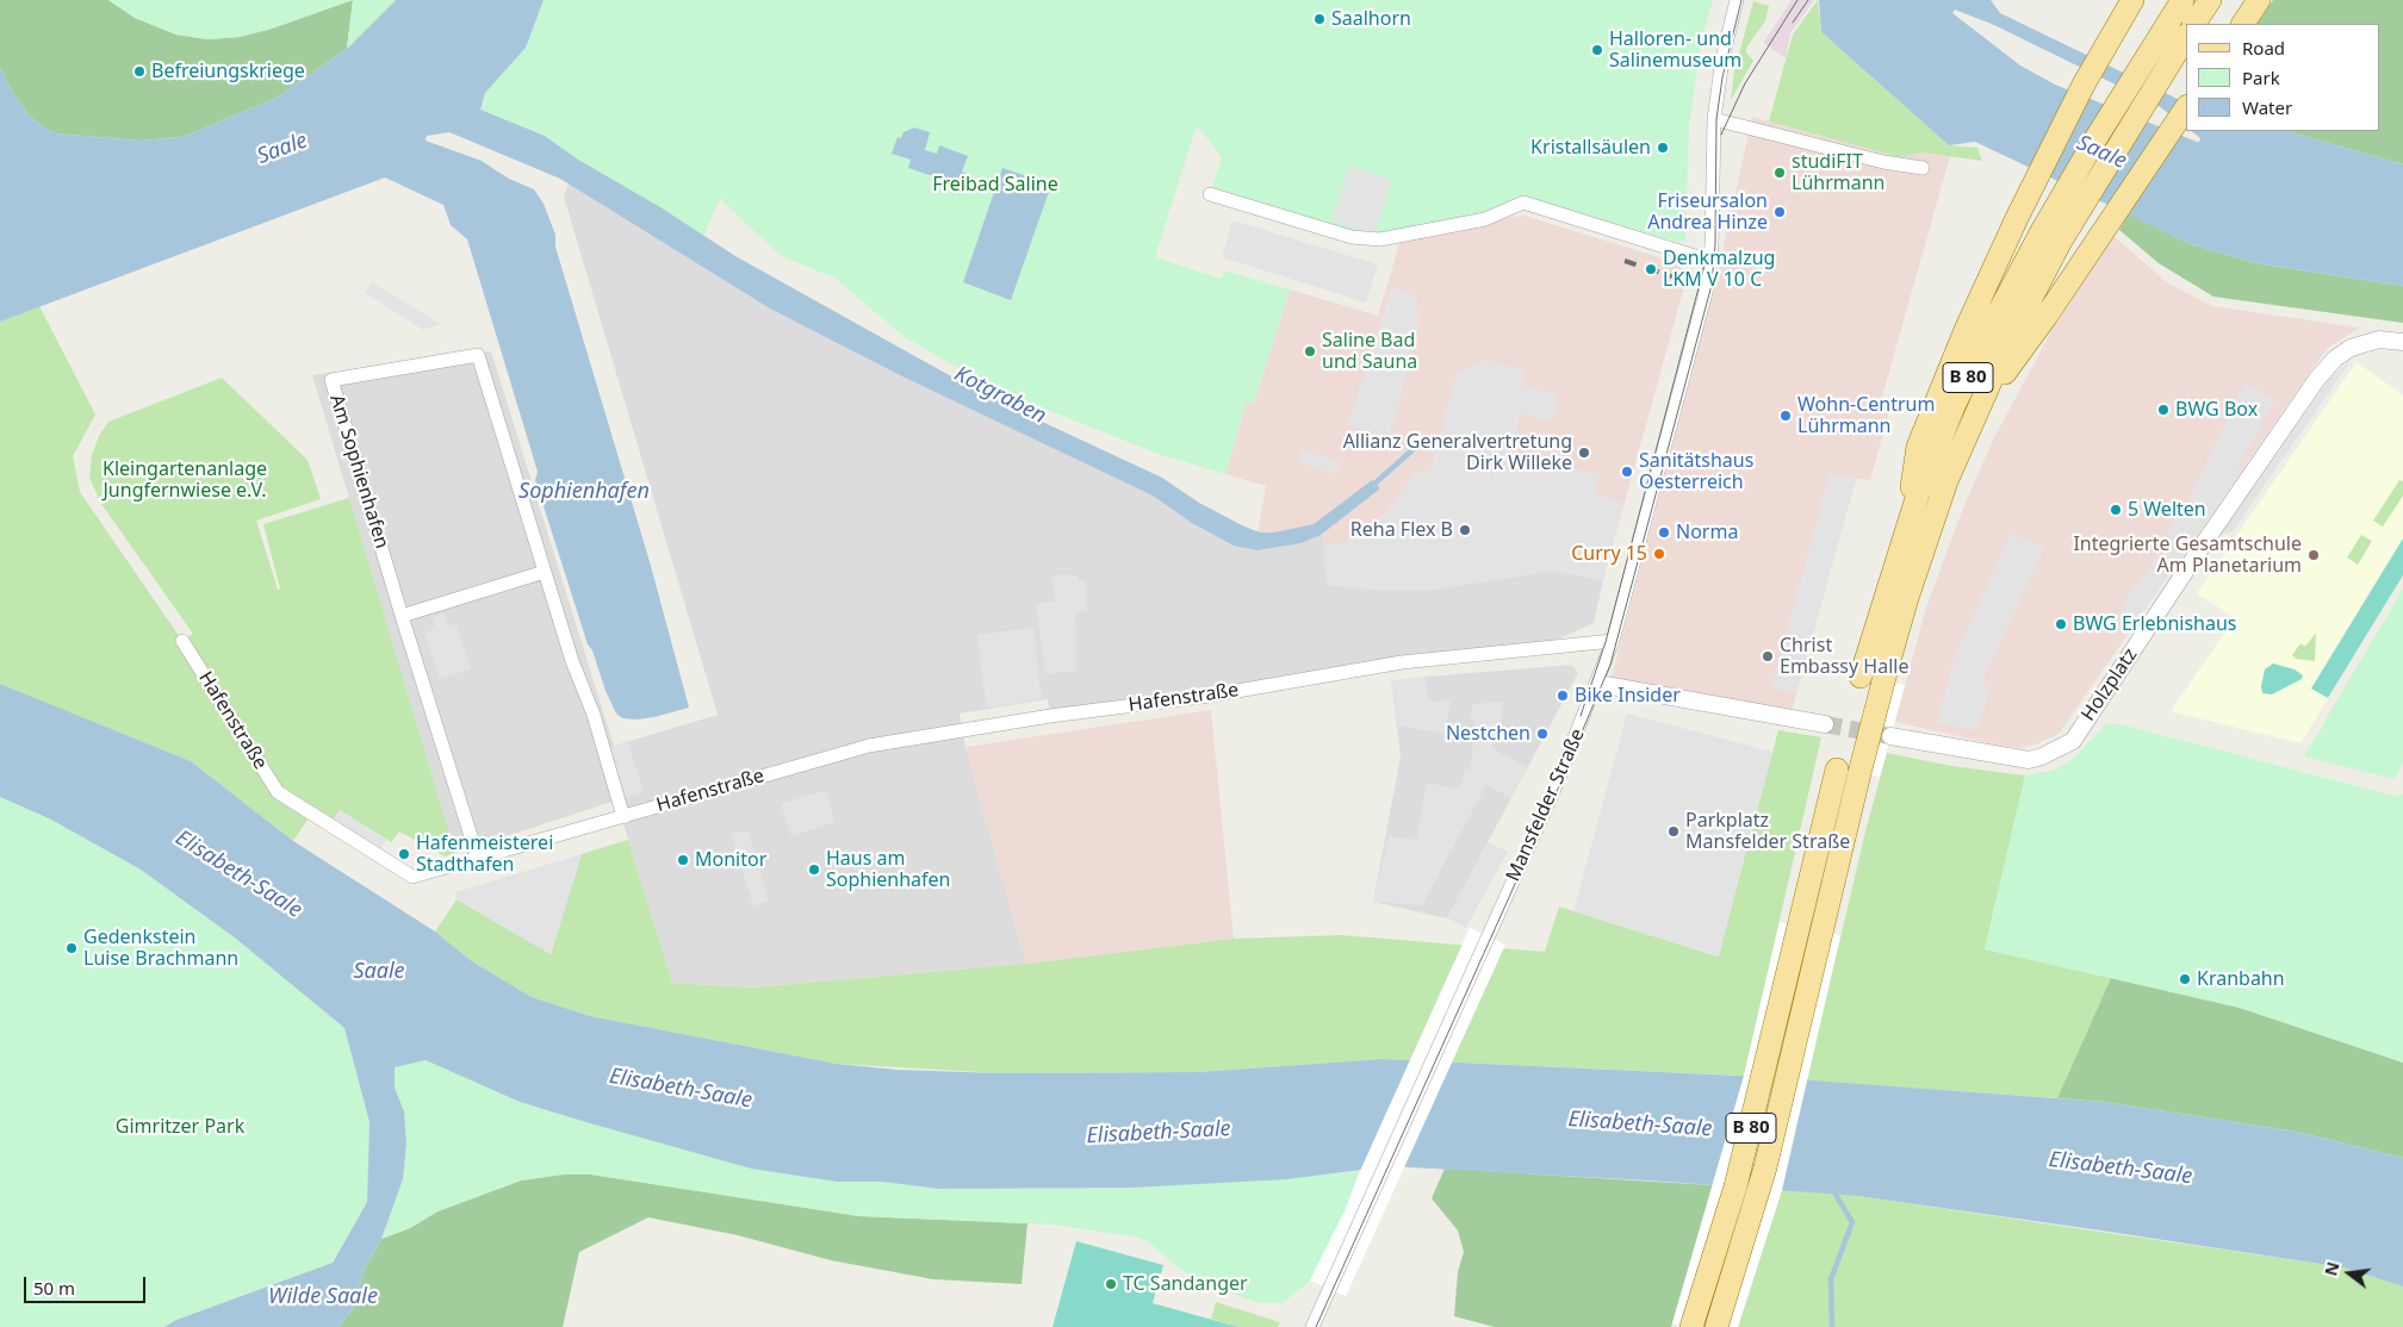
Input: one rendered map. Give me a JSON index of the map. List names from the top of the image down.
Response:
{
  "streets": {
    "main road": ["B 80"],
    "street": [
      "Am Sophienhafen",
      "Holzplatz",
      "Hafenstraße",
      "Mansfelder Straße"
    ]
  },
  "crossings": [
    ["Am Sophienhafen", "Hafenstraße"],
    ["Hafenstraße", "Mansfelder Straße"]
  ],
  "water": [
    "Saale",
    "Kotgraben",
    "Sophienhafen",
    "Elisabeth-Saale",
    "Wilde Saale"
  ],
  "parks": ["Freibad Saline", "Kleingartenanlage Jungfernwiese e.V.", "Gimritzer Park"],
  "places": [
    "Saalhorn",
    "Halloren- und Salinemuseum",
    "Befreiungskriege",
    "Kristallsäulen",
    "studiFIT Lührmann",
    "Friseursalon Andrea Hinze",
    "Denkmalzug LKM V 10 C",
    "Saline Bad und Sauna",
    "BWG Box",
    "Wohn-Centrum Lührmann",
    "Allianz Generalvertretung Dirk Willeke",
    "Sanitätshaus Oesterreich",
    "5 Welten",
    "Reha Flex B",
    "Norma",
    "Curry 15",
    "Integrierte Gesamtschule Am Planetarium",
    "BWG Erlebnishaus",
    "Christ Embassy Halle",
    "Bike Insider",
    "Nestchen",
    "Parkplatz Mansfelder Straße",
    "Hafenmeisterei Stadthafen",
    "Monitor",
    "Haus am Sophienhafen",
    "Gedenkstein Luise Brachmann",
    "Kranbahn",
    "TC Sandanger"
  ],
  "legend": ["Road", "Park", "Water"],
  "scale_bar": "50 m",
  "north": "left"
}
